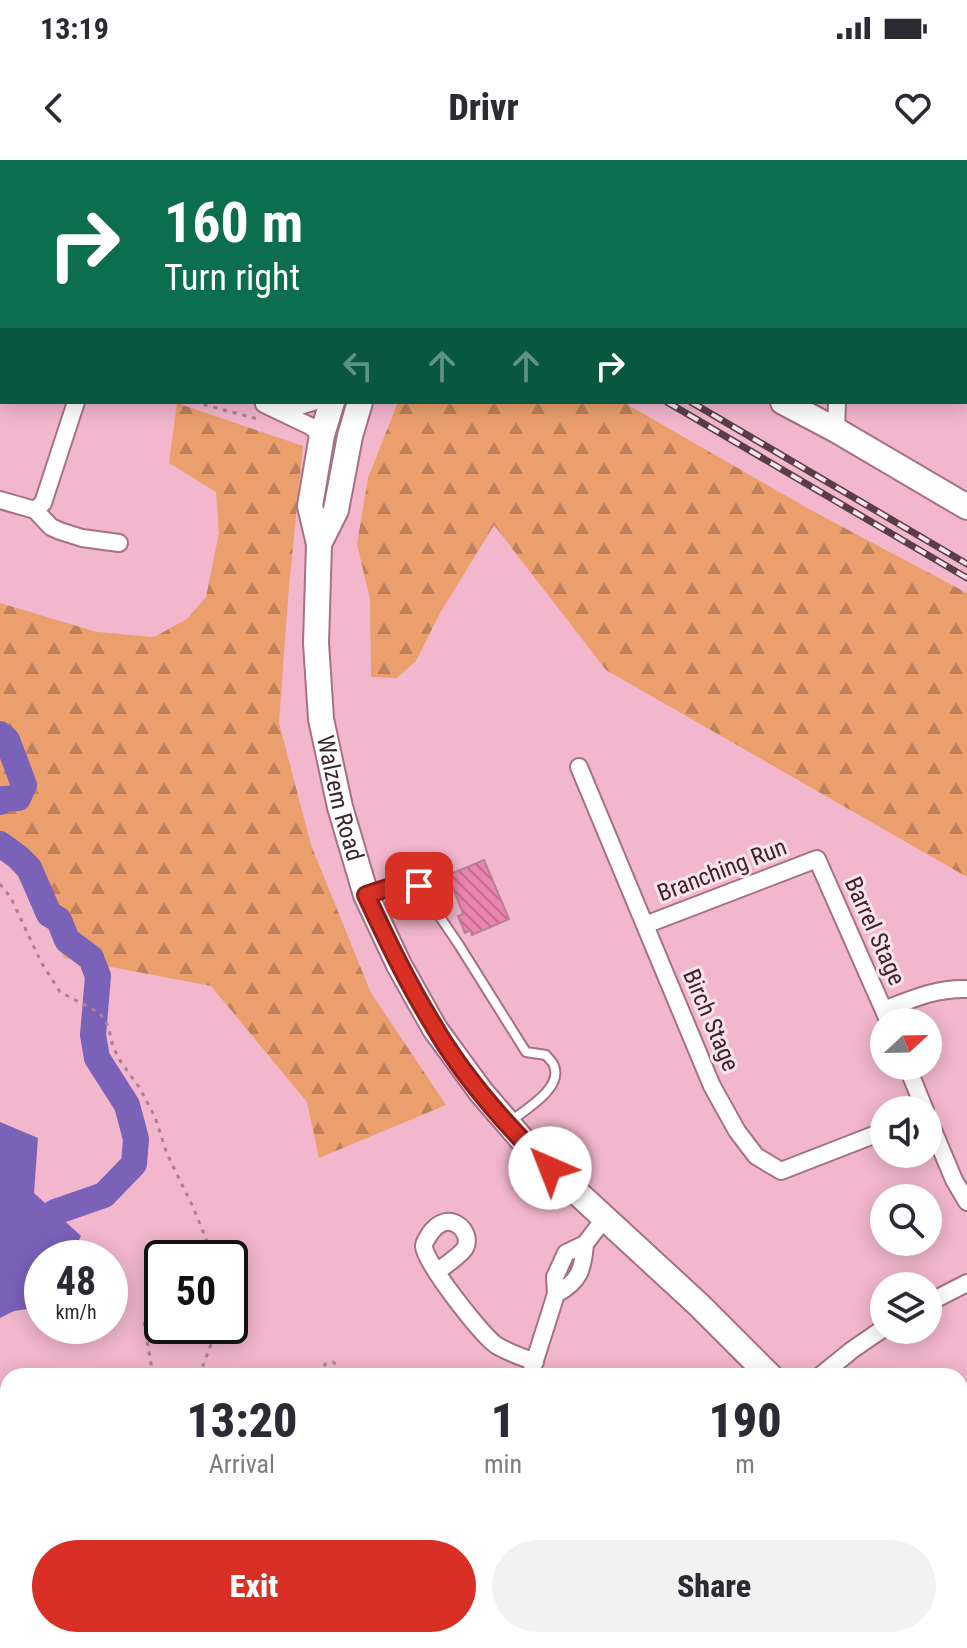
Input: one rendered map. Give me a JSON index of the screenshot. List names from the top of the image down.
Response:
{
  "streets": {
    "main road": ["Walzem Road"],
    "street": ["Branching Run", "Barrel Stage", "Birch Stage"]
  },
  "crossings": [
    ["Branching Run", "Barrel Stage"],
    ["Branching Run", "Birch Stage"]
  ],
  "north": "right",
  "page": {
    "status": "13:19",
    "header": "Drivr",
    "turn": ["160 m", "Turn right"],
    "speed": "48 km/h",
    "limit": "50",
    "eta": [
      "13:20",
      "Arrival",
      "1",
      "min",
      "190",
      "m"
    ],
    "buttons": ["Exit", "Share"]
  }
}
